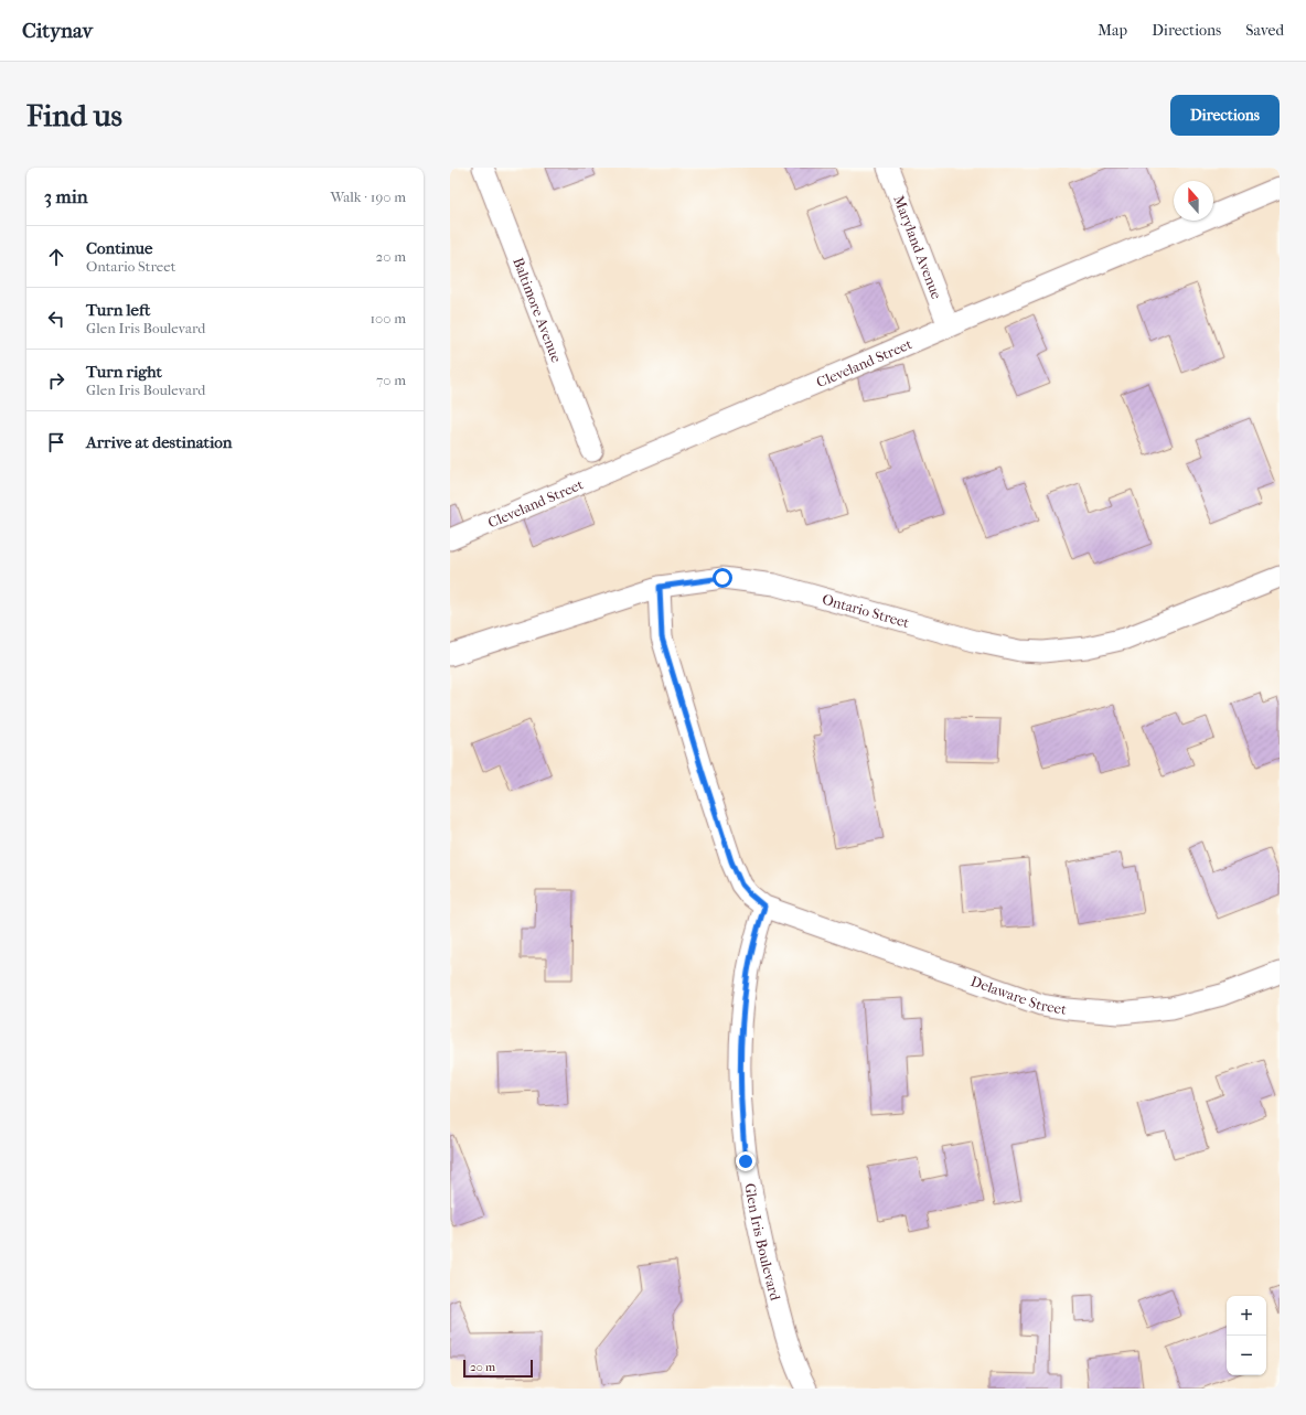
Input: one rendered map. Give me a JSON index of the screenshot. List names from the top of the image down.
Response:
{
  "streets": {
    "street": [
      "Maryland Avenue",
      "Baltimore Avenue",
      "Cleveland Street",
      "Ontario Street",
      "Delaware Street",
      "Glen Iris Boulevard"
    ]
  },
  "crossings": [
    ["Maryland Avenue", "Cleveland Street"],
    ["Delaware Street", "Glen Iris Boulevard"]
  ],
  "scale_bar": "20 m",
  "north": "top",
  "page": {
    "header": "Citynav",
    "nav": ["Map", "Directions", "Saved"],
    "buttons": "Directions",
    "title": "Find us",
    "heading": ["3 min", "Walk · 190 m"],
    "list": [
      ["Continue", "Ontario Street", "20 m"],
      ["Turn left", "Glen Iris Boulevard", "100 m"],
      ["Turn right", "Glen Iris Boulevard", "70 m"],
      "Arrive at destination"
    ],
    "map_buttons": ["+", "−"],
    "scale": "20 m"
  }
}
